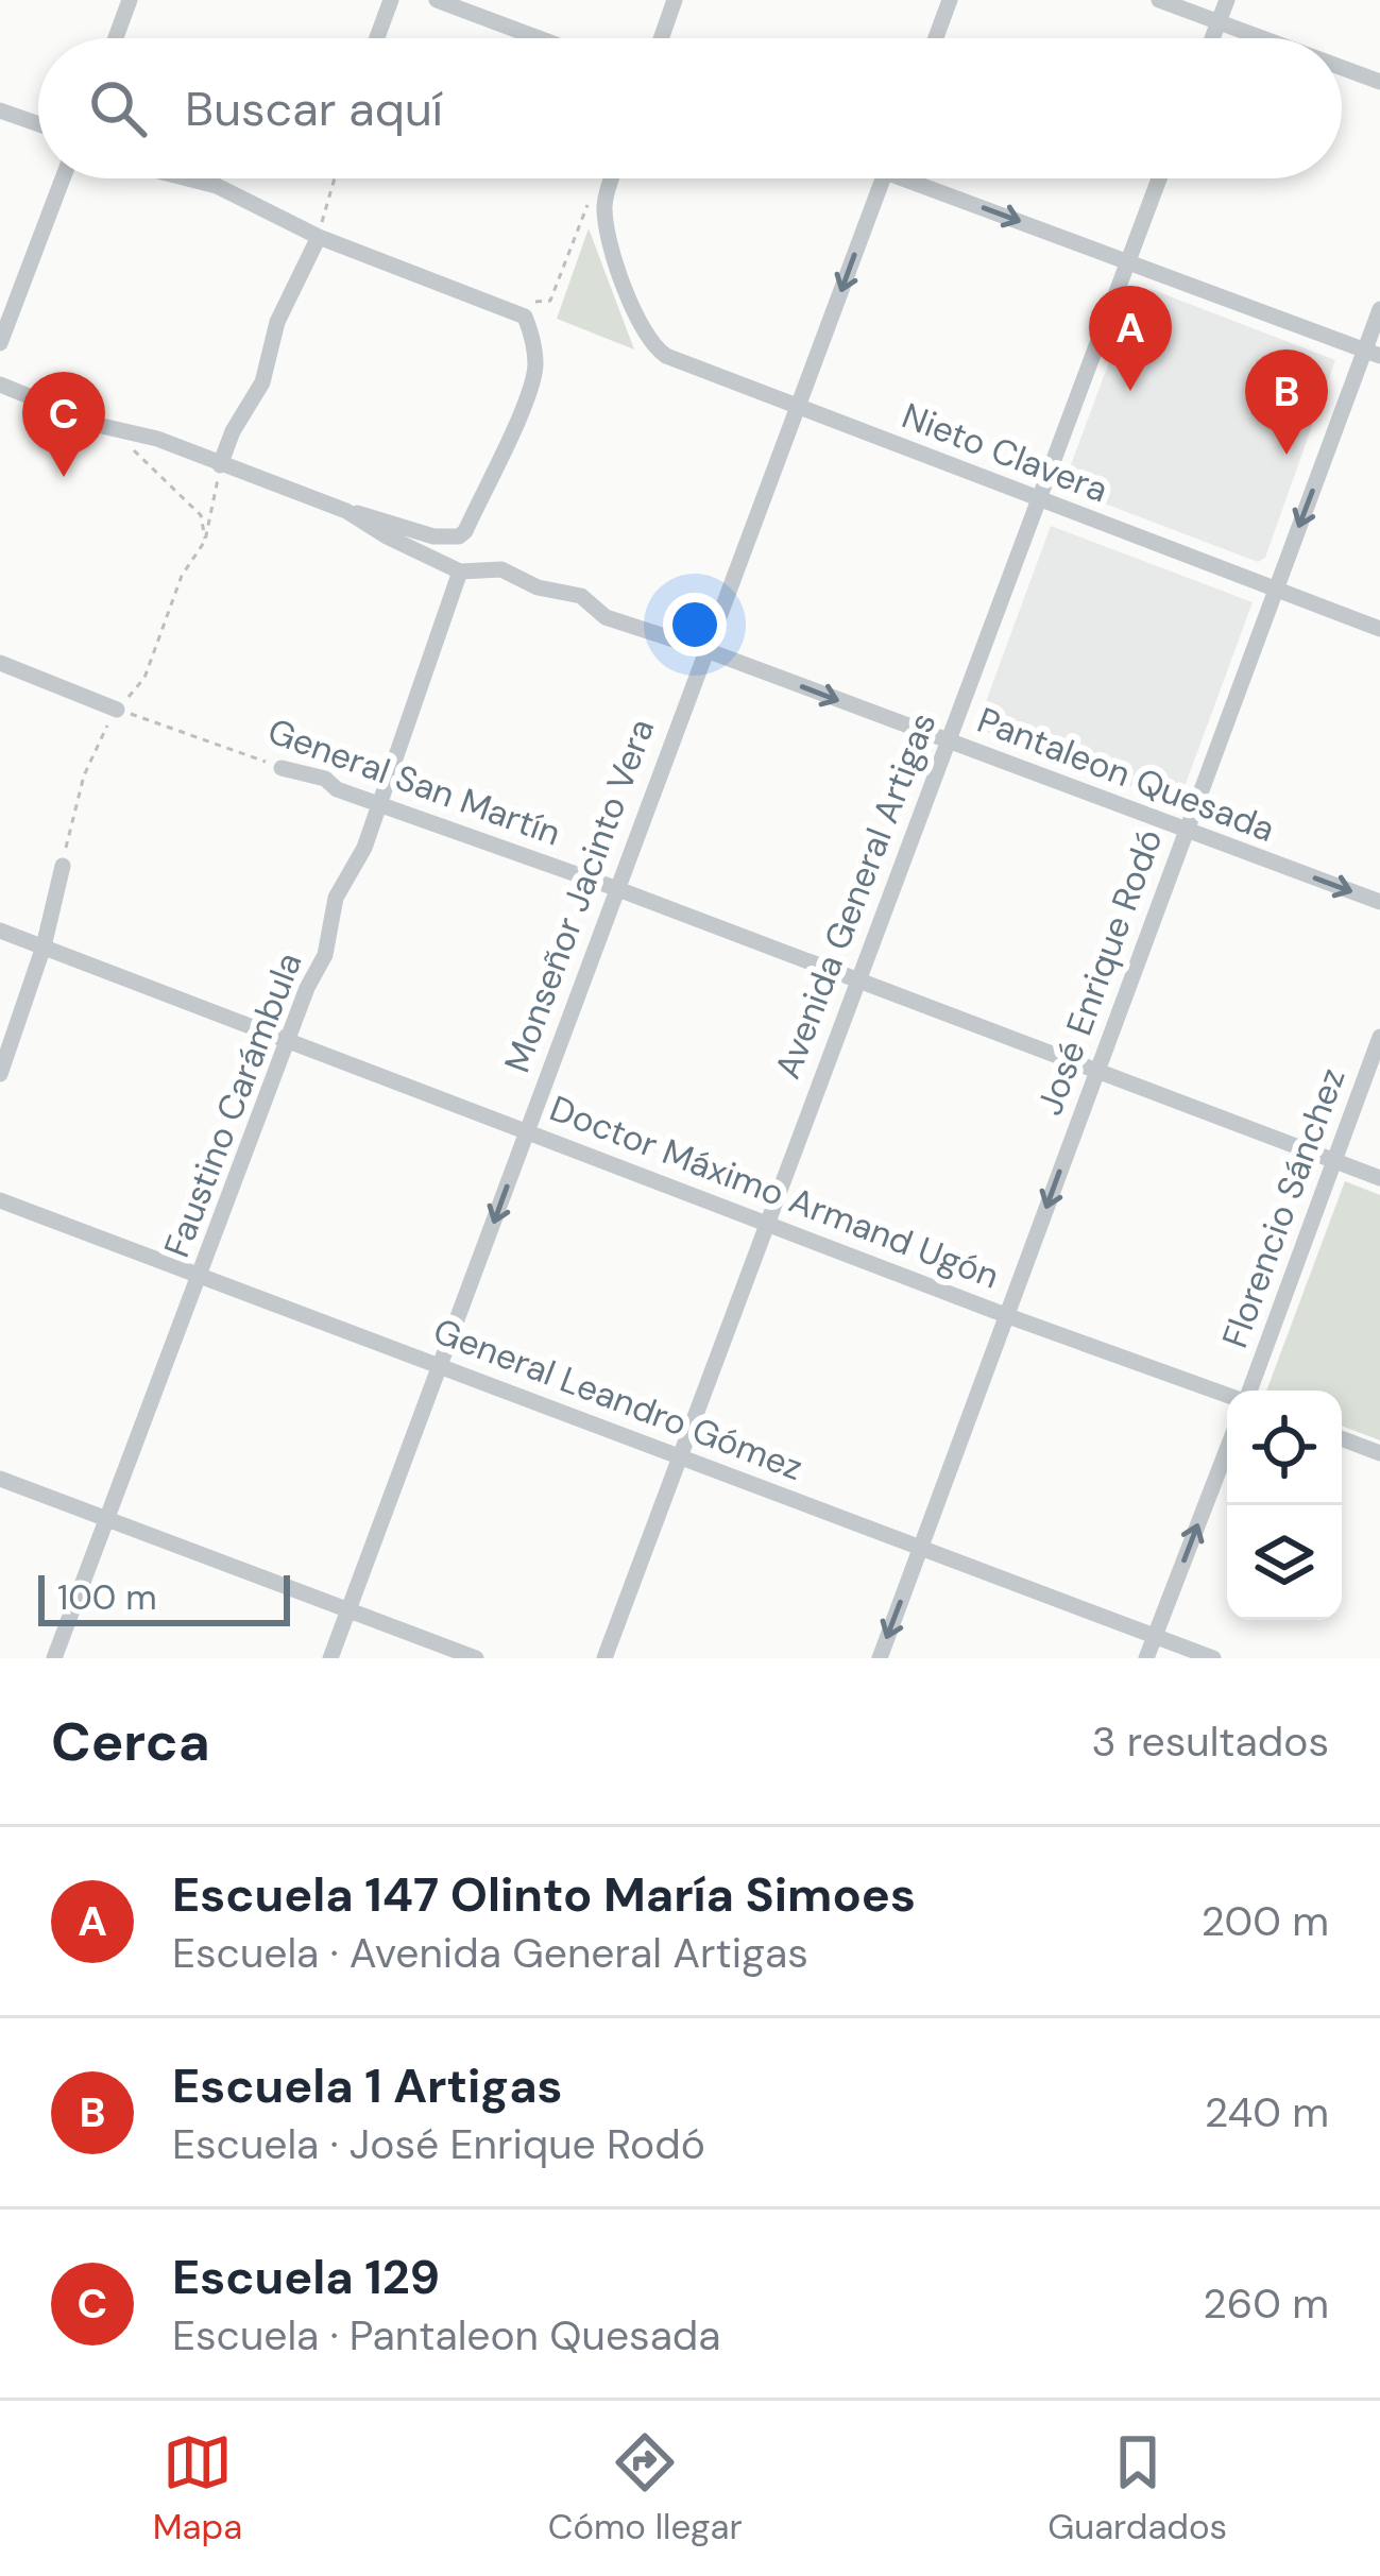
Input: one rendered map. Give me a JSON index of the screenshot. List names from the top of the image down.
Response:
{
  "streets": {
    "street": [
      "Nieto Clavera",
      "Pantaleon Quesada",
      "General San Martín",
      "Monseñor Jacinto Vera",
      "Avenida General Artigas",
      "José Enrique Rodó",
      "Faustino Carámbula",
      "Doctor Máximo Armand Ugón",
      "Florencio Sánchez",
      "General Leandro Gómez"
    ]
  },
  "crossings": [
    ["Nieto Clavera", "Monseñor Jacinto Vera"],
    ["Nieto Clavera", "Avenida General Artigas"],
    ["Nieto Clavera", "José Enrique Rodó"],
    ["Pantaleon Quesada", "Monseñor Jacinto Vera"],
    ["Pantaleon Quesada", "Avenida General Artigas"],
    ["Pantaleon Quesada", "José Enrique Rodó"],
    ["Pantaleon Quesada", "Faustino Carámbula"],
    ["General San Martín", "Monseñor Jacinto Vera"],
    ["General San Martín", "Avenida General Artigas"],
    ["General San Martín", "José Enrique Rodó"],
    ["General San Martín", "Faustino Carámbula"],
    ["General San Martín", "Florencio Sánchez"],
    ["Monseñor Jacinto Vera", "Doctor Máximo Armand Ugón"],
    ["Monseñor Jacinto Vera", "General Leandro Gómez"],
    ["Avenida General Artigas", "Doctor Máximo Armand Ugón"],
    ["Avenida General Artigas", "General Leandro Gómez"],
    ["José Enrique Rodó", "Doctor Máximo Armand Ugón"],
    ["José Enrique Rodó", "General Leandro Gómez"],
    ["Faustino Carámbula", "Doctor Máximo Armand Ugón"],
    ["Faustino Carámbula", "General Leandro Gómez"]
  ],
  "one_way": ["José Enrique Rodó"],
  "scale_bar": "100 m",
  "page": {
    "search": "Buscar aquí",
    "pins": ["A", "B", "C"],
    "scale": "100 m",
    "heading": ["Cerca", "3 resultados"],
    "list": [
      {
        "mark": "A",
        "name": "Escuela 147 Olinto María Simoes",
        "note": "Escuela · Avenida General Artigas",
        "value": "200 m"
      },
      {
        "mark": "B",
        "name": "Escuela 1 Artigas",
        "note": "Escuela · José Enrique Rodó",
        "value": "240 m"
      },
      {
        "mark": "C",
        "name": "Escuela 129",
        "note": "Escuela · Pantaleon Quesada",
        "value": "260 m"
      }
    ],
    "nav": ["Mapa", "Cómo llegar", "Guardados"]
  }
}
